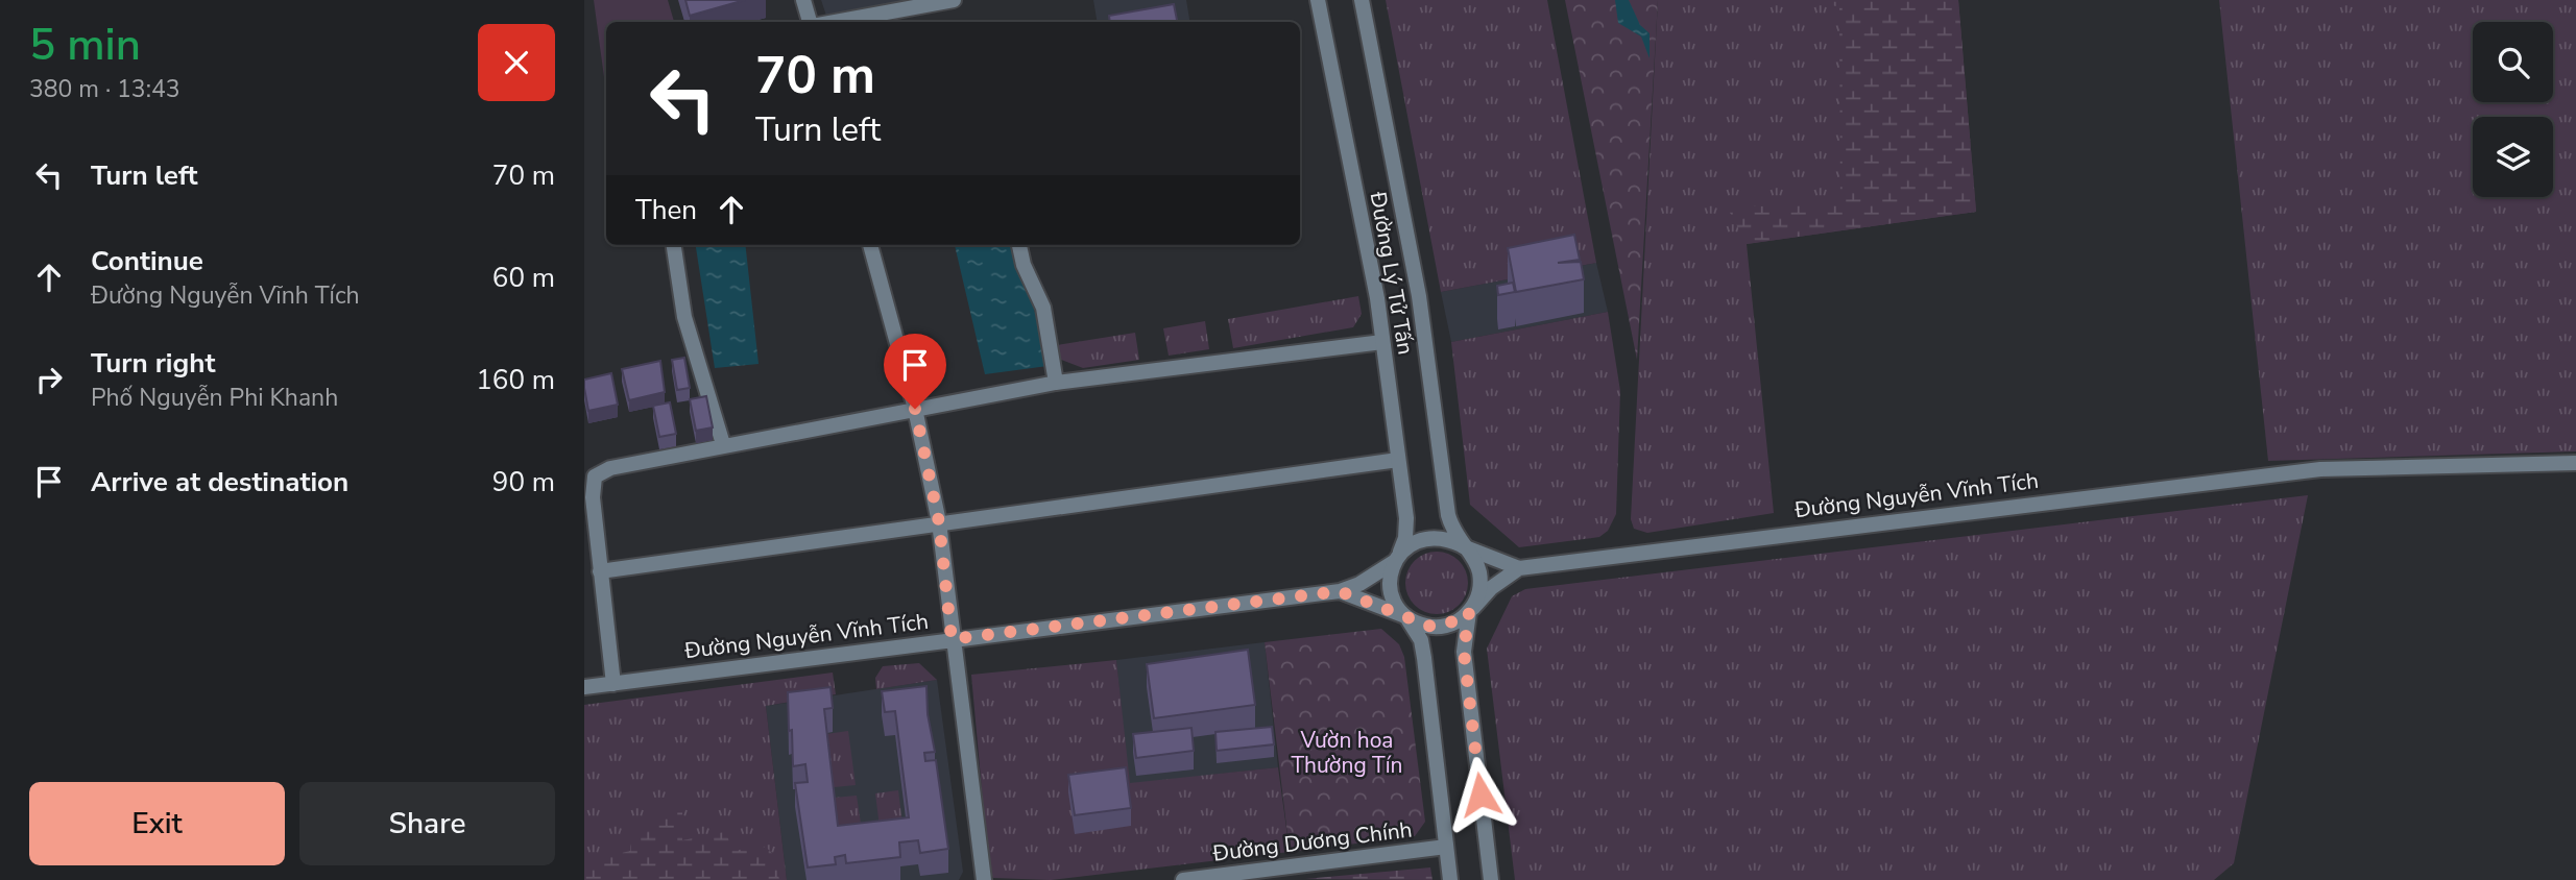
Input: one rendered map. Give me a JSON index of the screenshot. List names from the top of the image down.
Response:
{
  "streets": {
    "street": ["Đường Lý Tử Tấn", "Đường Nguyễn Vĩnh Tích", "Đường Dương Chính"]
  },
  "parks": ["Vườn hoa Thường Tín"],
  "page": {
    "heading": ["5 min", "380 m · 13:43"],
    "turn": ["70 m", "Turn left"],
    "list": [
      {
        "name": "Turn left",
        "value": "70 m"
      },
      {
        "name": "Continue",
        "note": "Đường Nguyễn Vĩnh Tích",
        "value": "60 m"
      },
      {
        "name": "Turn right",
        "note": "Phố Nguyễn Phi Khanh",
        "value": "160 m"
      },
      {
        "name": "Arrive at destination",
        "value": "90 m"
      }
    ],
    "then": "Then",
    "buttons": ["Exit", "Share"]
  }
}
